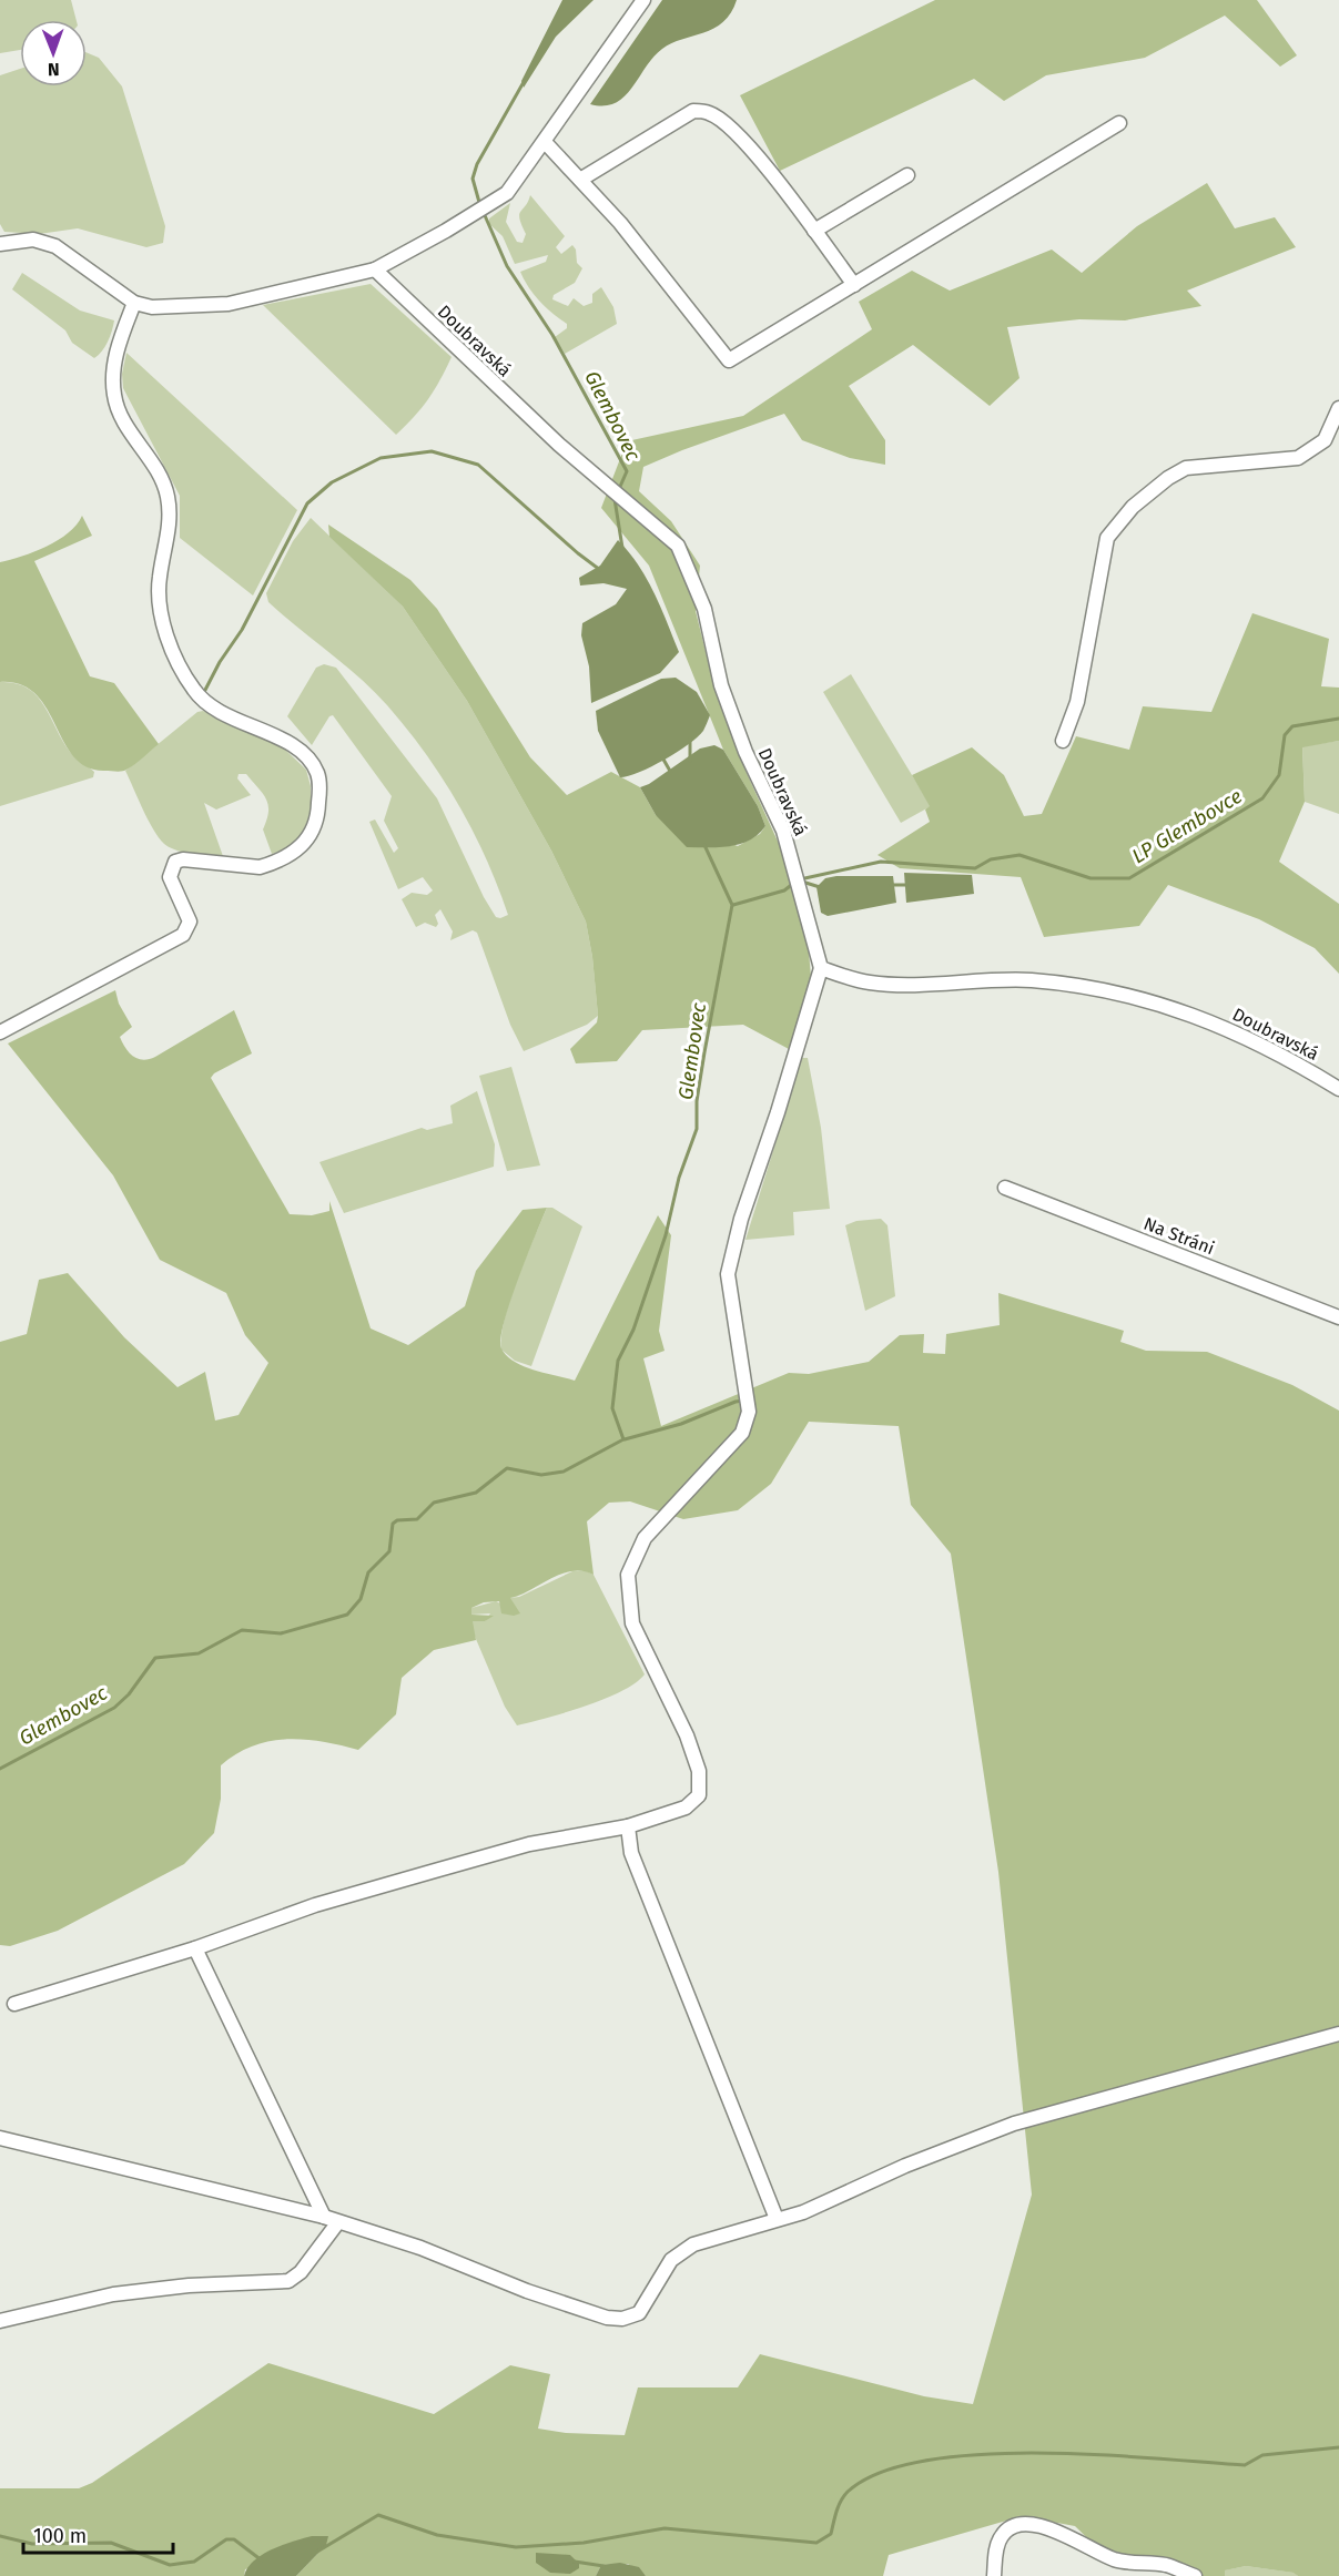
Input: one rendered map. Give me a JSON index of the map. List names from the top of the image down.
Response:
{
  "streets": {
    "street": ["Doubravská", "Na Stráni"]
  },
  "water": ["Glembovec", "LP Glembovce"],
  "scale_bar": "100 m",
  "north": "bottom"
}
